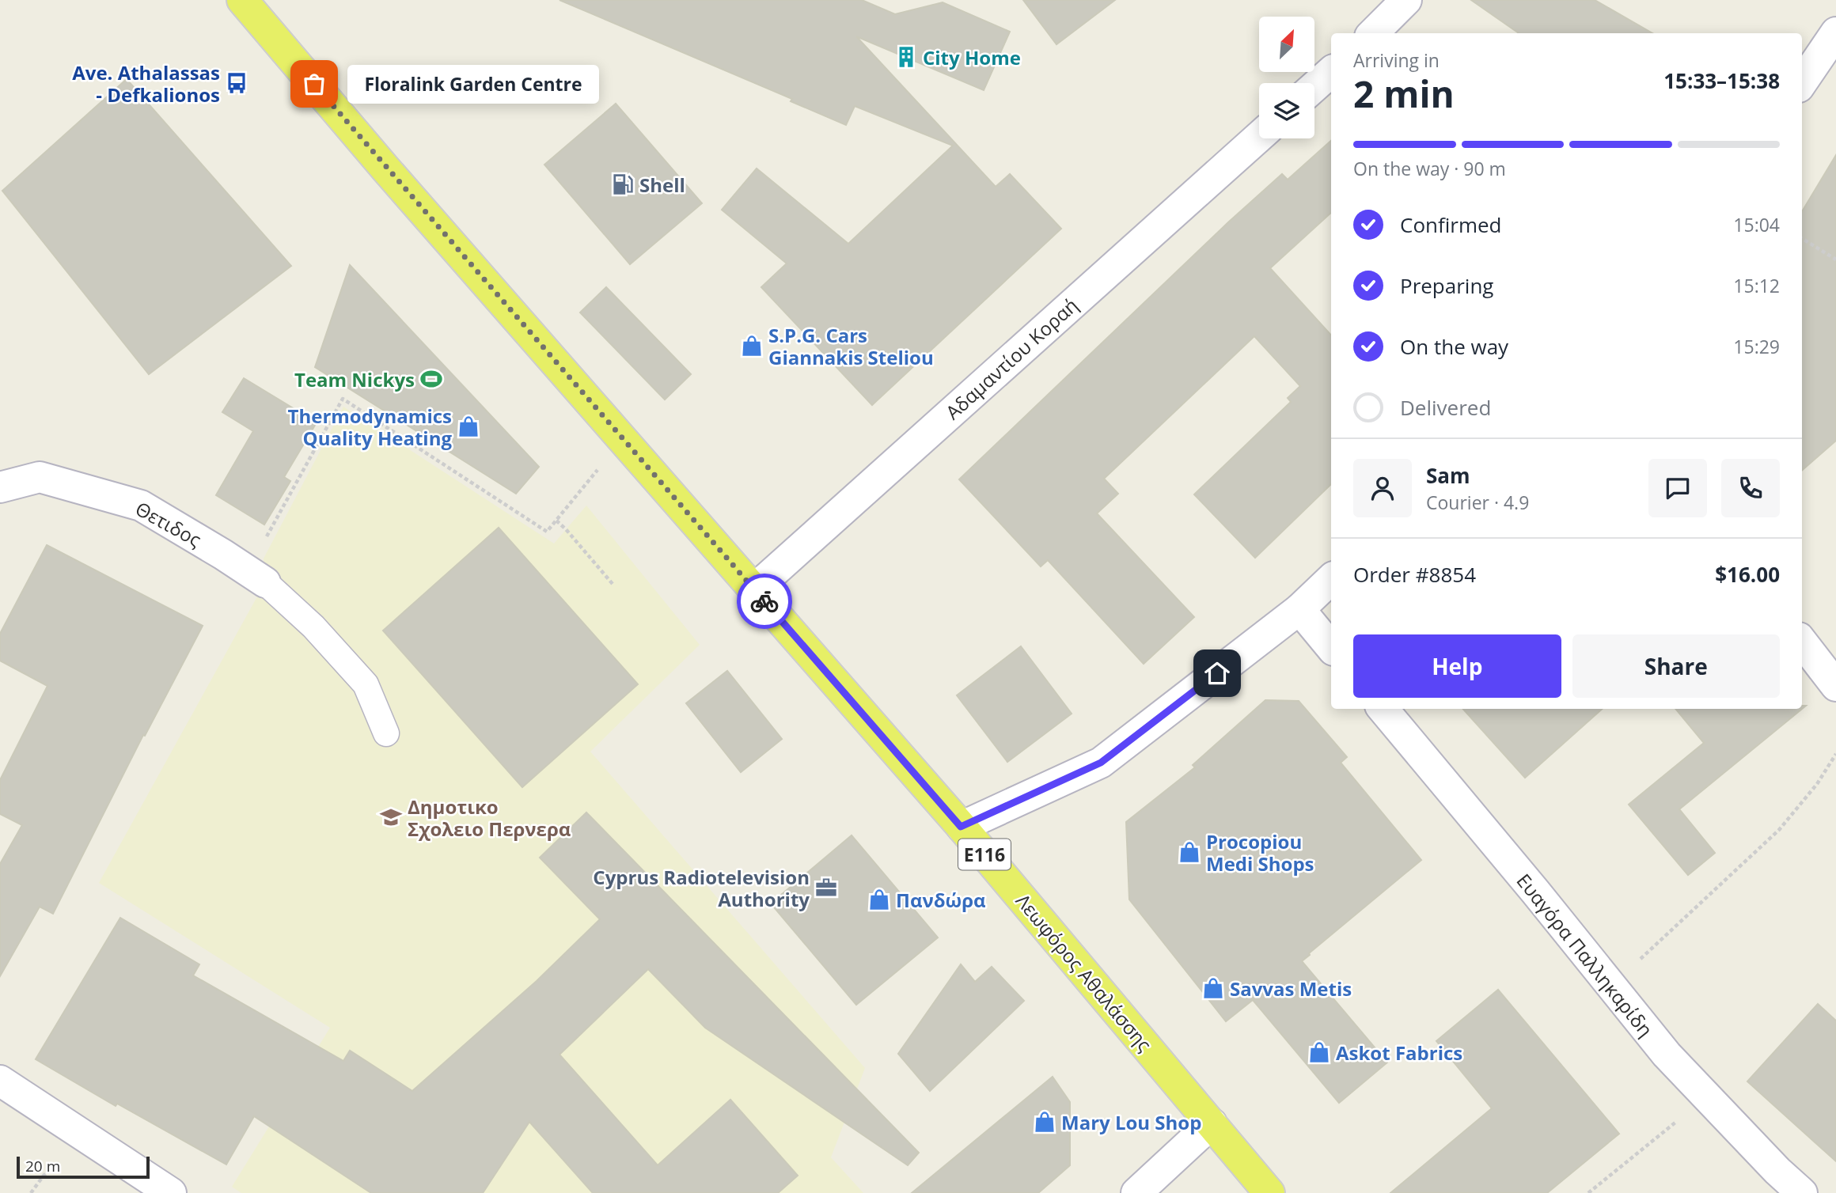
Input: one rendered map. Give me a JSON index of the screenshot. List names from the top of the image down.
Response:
{
  "streets": {
    "main road": ["E116", "Λεωφόρος Αθαλάσσης"],
    "street": ["Αδαμαντίου Κοραή", "Θετιδος", "Ευαγόρα Παλληκαρίδη"]
  },
  "crossings": [
    ["Αδαμαντίου Κοραή", "Λεωφόρος Αθαλάσσης"]
  ],
  "places": {
    "building": ["City Home"],
    "bus stop": ["Ave. Athalassas - Defkalionos"],
    "other": ["Floralink Garden Centre"],
    "fuel station": ["Shell"],
    "shop": [
      "S.P.G. Cars Giannakis Steliou",
      "Thermodynamics Quality Heating",
      "Procopiou Medi Shops",
      "Πανδώρα",
      "Savvas Metis",
      "Askot Fabrics",
      "Mary Lou Shop"
    ],
    "sports": ["Team Nickys"],
    "school or university": ["Δημοτικο Σχολειο Περνερα"],
    "office": ["Cyprus Radiotelevision Authority"]
  },
  "scale_bar": "20 m",
  "north": "top right",
  "page": {
    "heading": ["2 min", "Arriving in", "15:33–15:38"],
    "panel": [
      "Sam",
      "Courier · 4.9",
      "Order #8854",
      "$16.00"
    ],
    "bubble": "Floralink Garden Centre",
    "bar": "On the way · 90 m",
    "list": [
      ["Confirmed", "15:04"],
      ["Preparing", "15:12"],
      ["On the way", "15:29"],
      "Delivered"
    ],
    "buttons": ["Help", "Share"],
    "scale": "20 m"
  }
}
